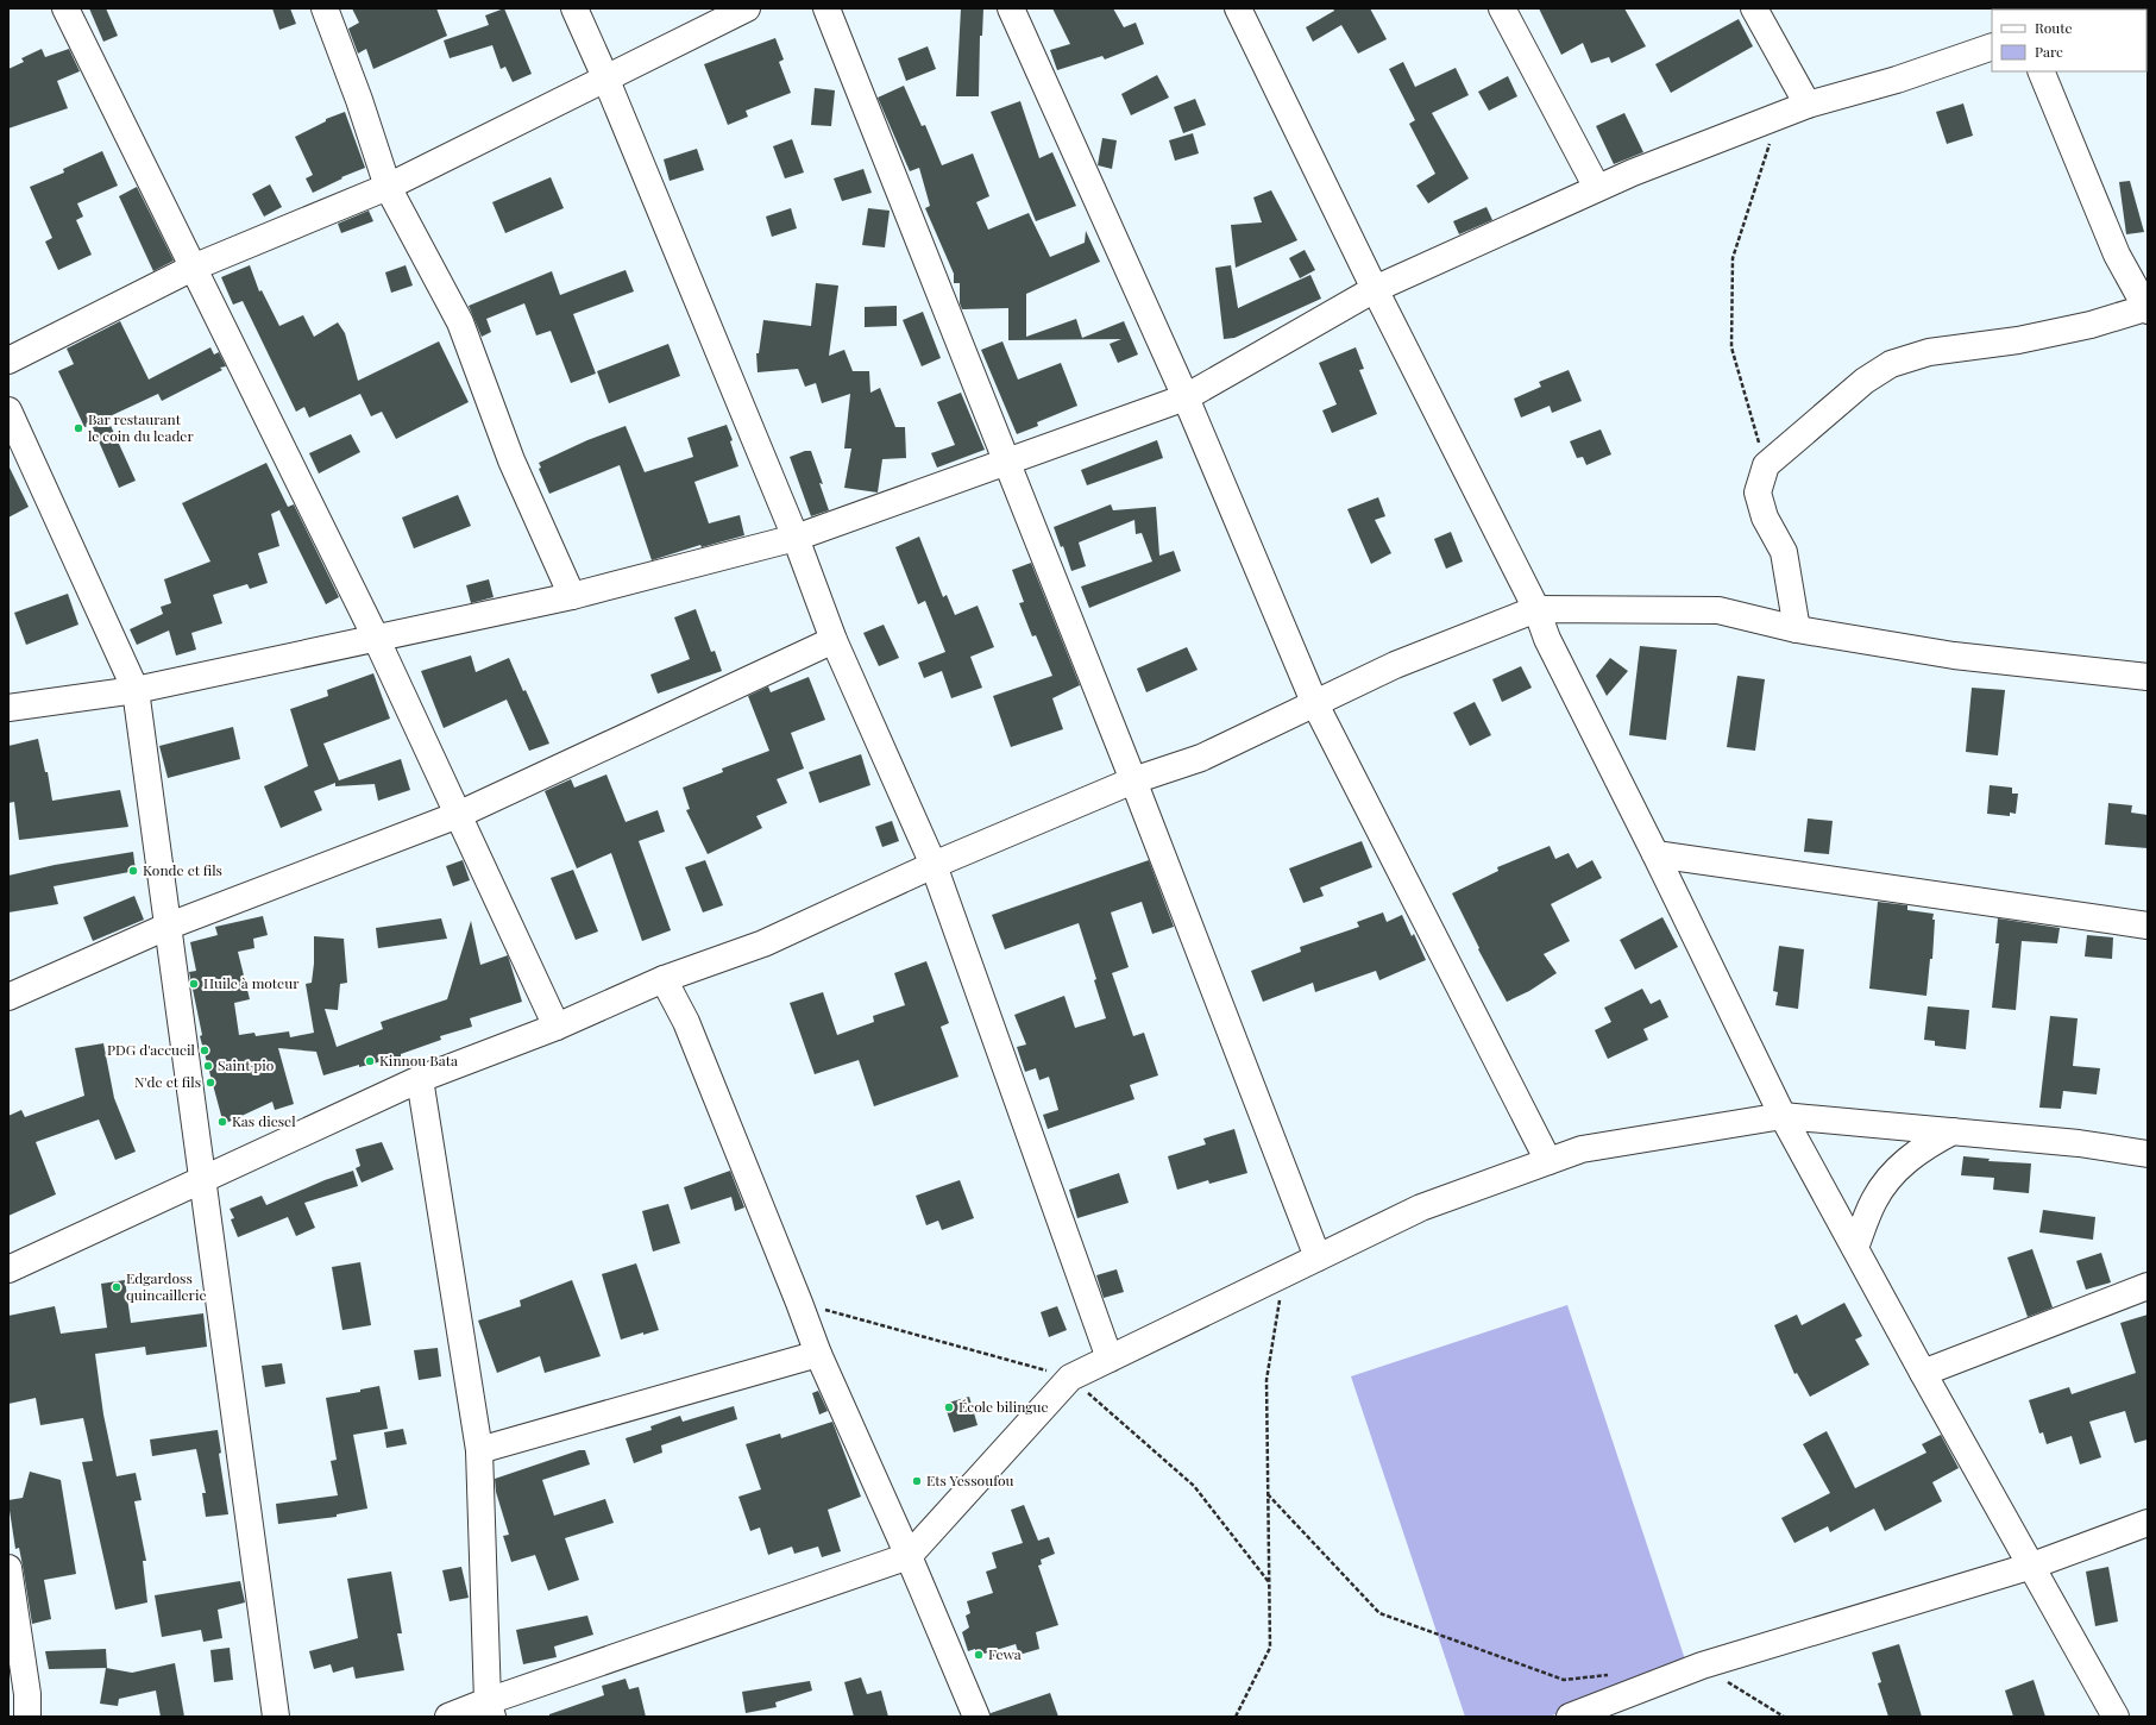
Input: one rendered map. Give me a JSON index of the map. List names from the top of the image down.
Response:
{
  "places": [
    "Bar restaurant le coin du leader",
    "Konde et fils",
    "Huile à moteur",
    "PDG d'accueil",
    "Kinnou Bata",
    "Saint pio",
    "N'de et fils",
    "Kas diesel",
    "Edgardoss quincaillerie",
    "École bilingue",
    "Ets Yessoufou",
    "Fewa"
  ],
  "legend": ["Route", "Parc"]
}
